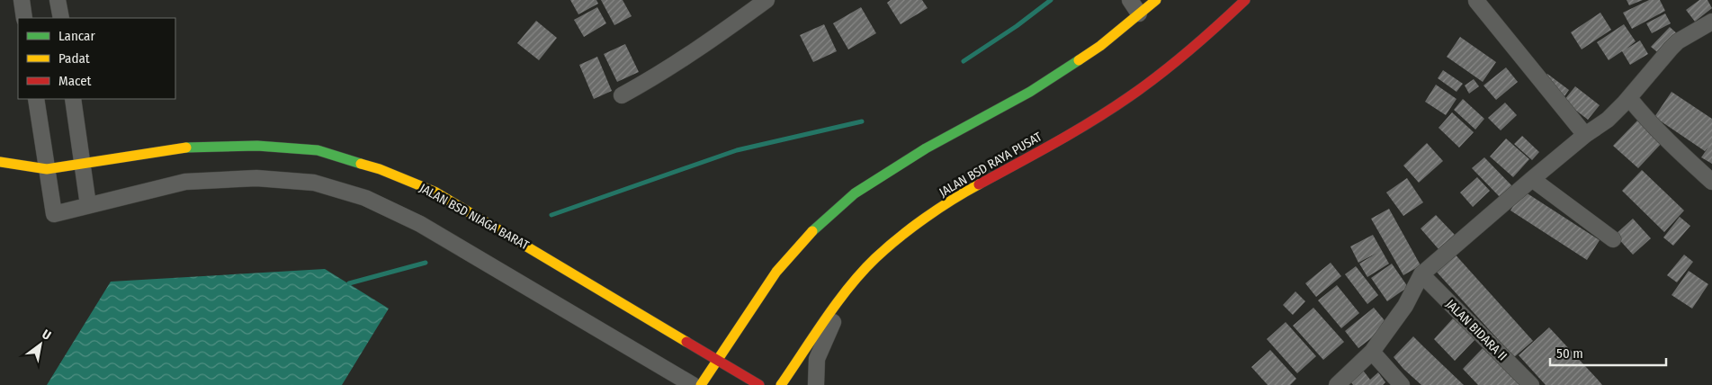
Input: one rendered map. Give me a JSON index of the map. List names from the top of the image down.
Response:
{
  "streets": {
    "main road": ["JALAN BSD RAYA PUSAT", "JALAN BSD NIAGA BARAT"],
    "street": ["JALAN BIDARA II"]
  },
  "legend": ["Lancar", "Padat", "Macet"],
  "scale_bar": "50 m",
  "north": "top right"
}
